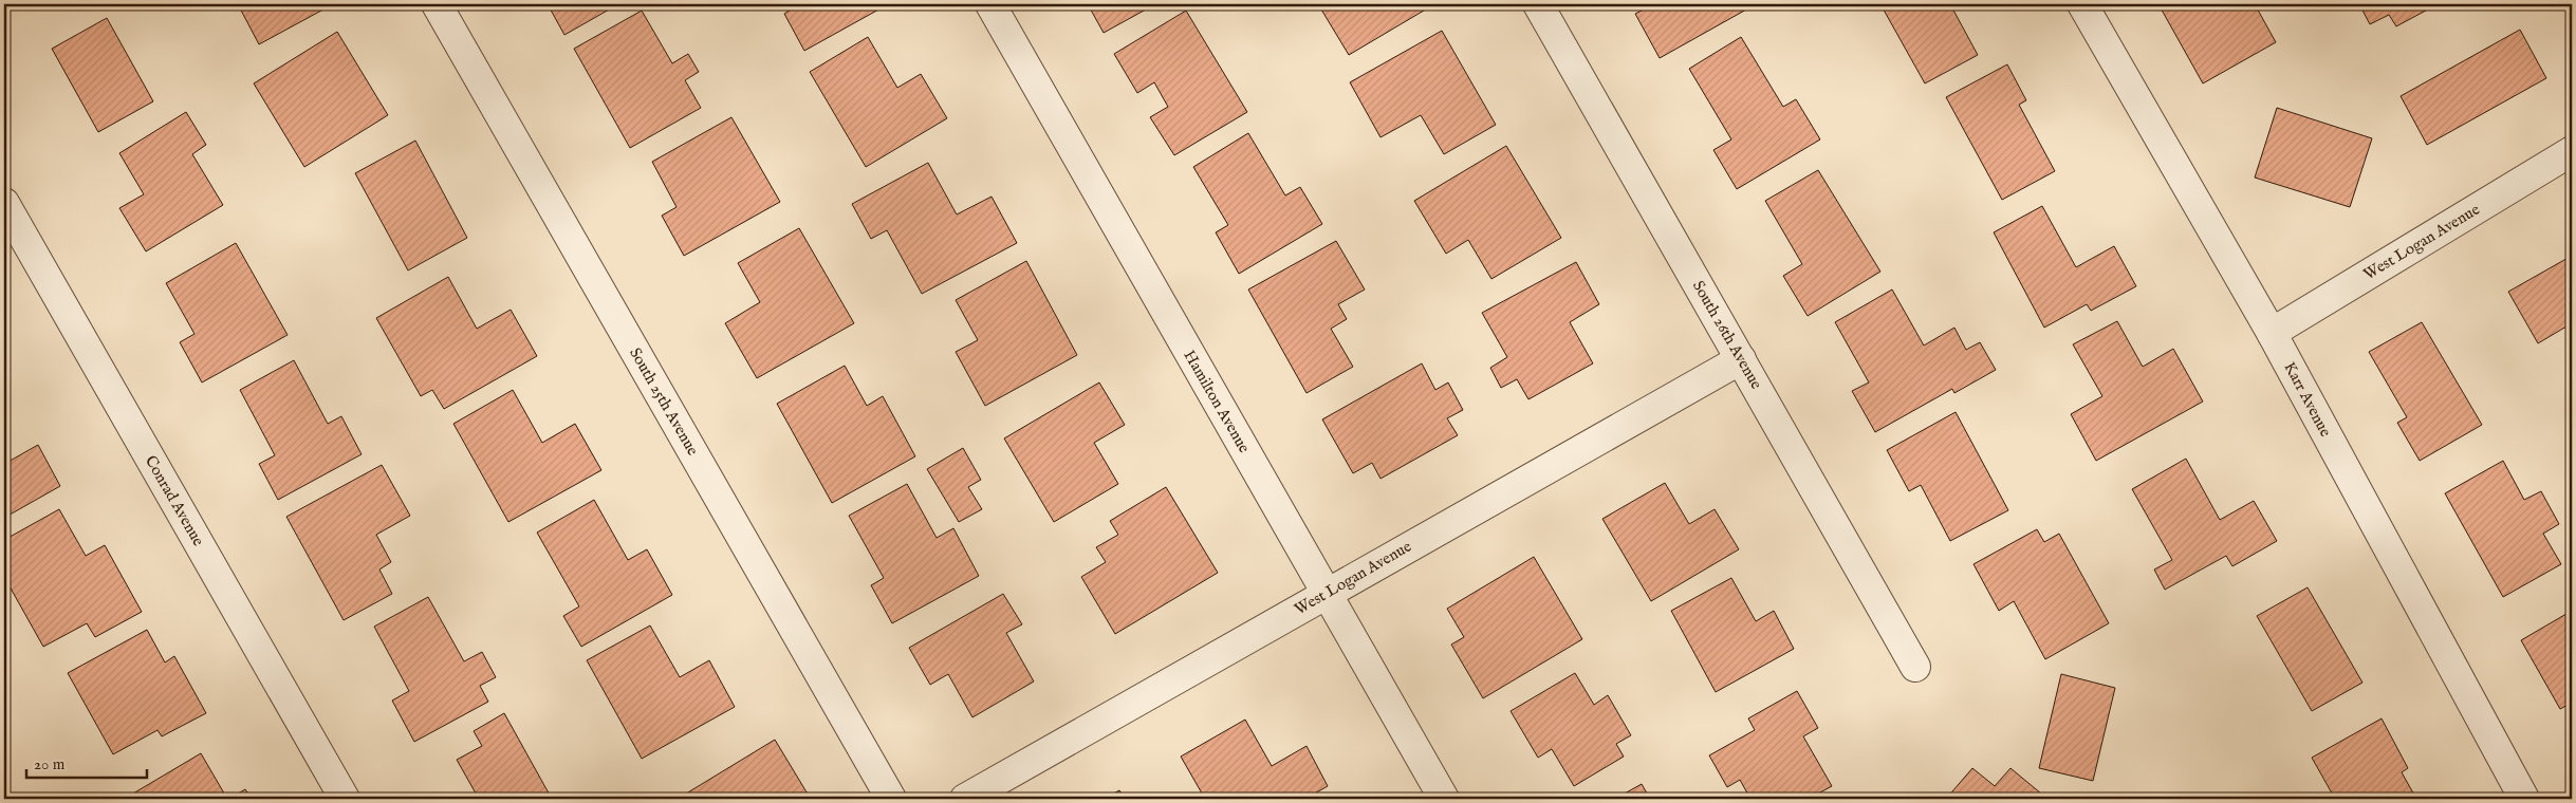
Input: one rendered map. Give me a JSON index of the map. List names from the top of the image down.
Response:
{
  "streets": {
    "street": [
      "West Logan Avenue",
      "South 26th Avenue",
      "Karr Avenue",
      "South 25th Avenue",
      "Hamilton Avenue",
      "Conrad Avenue"
    ]
  },
  "crossings": [
    ["West Logan Avenue", "South 26th Avenue"],
    ["West Logan Avenue", "Karr Avenue"],
    ["West Logan Avenue", "Hamilton Avenue"]
  ],
  "scale_bar": "20 m"
}
